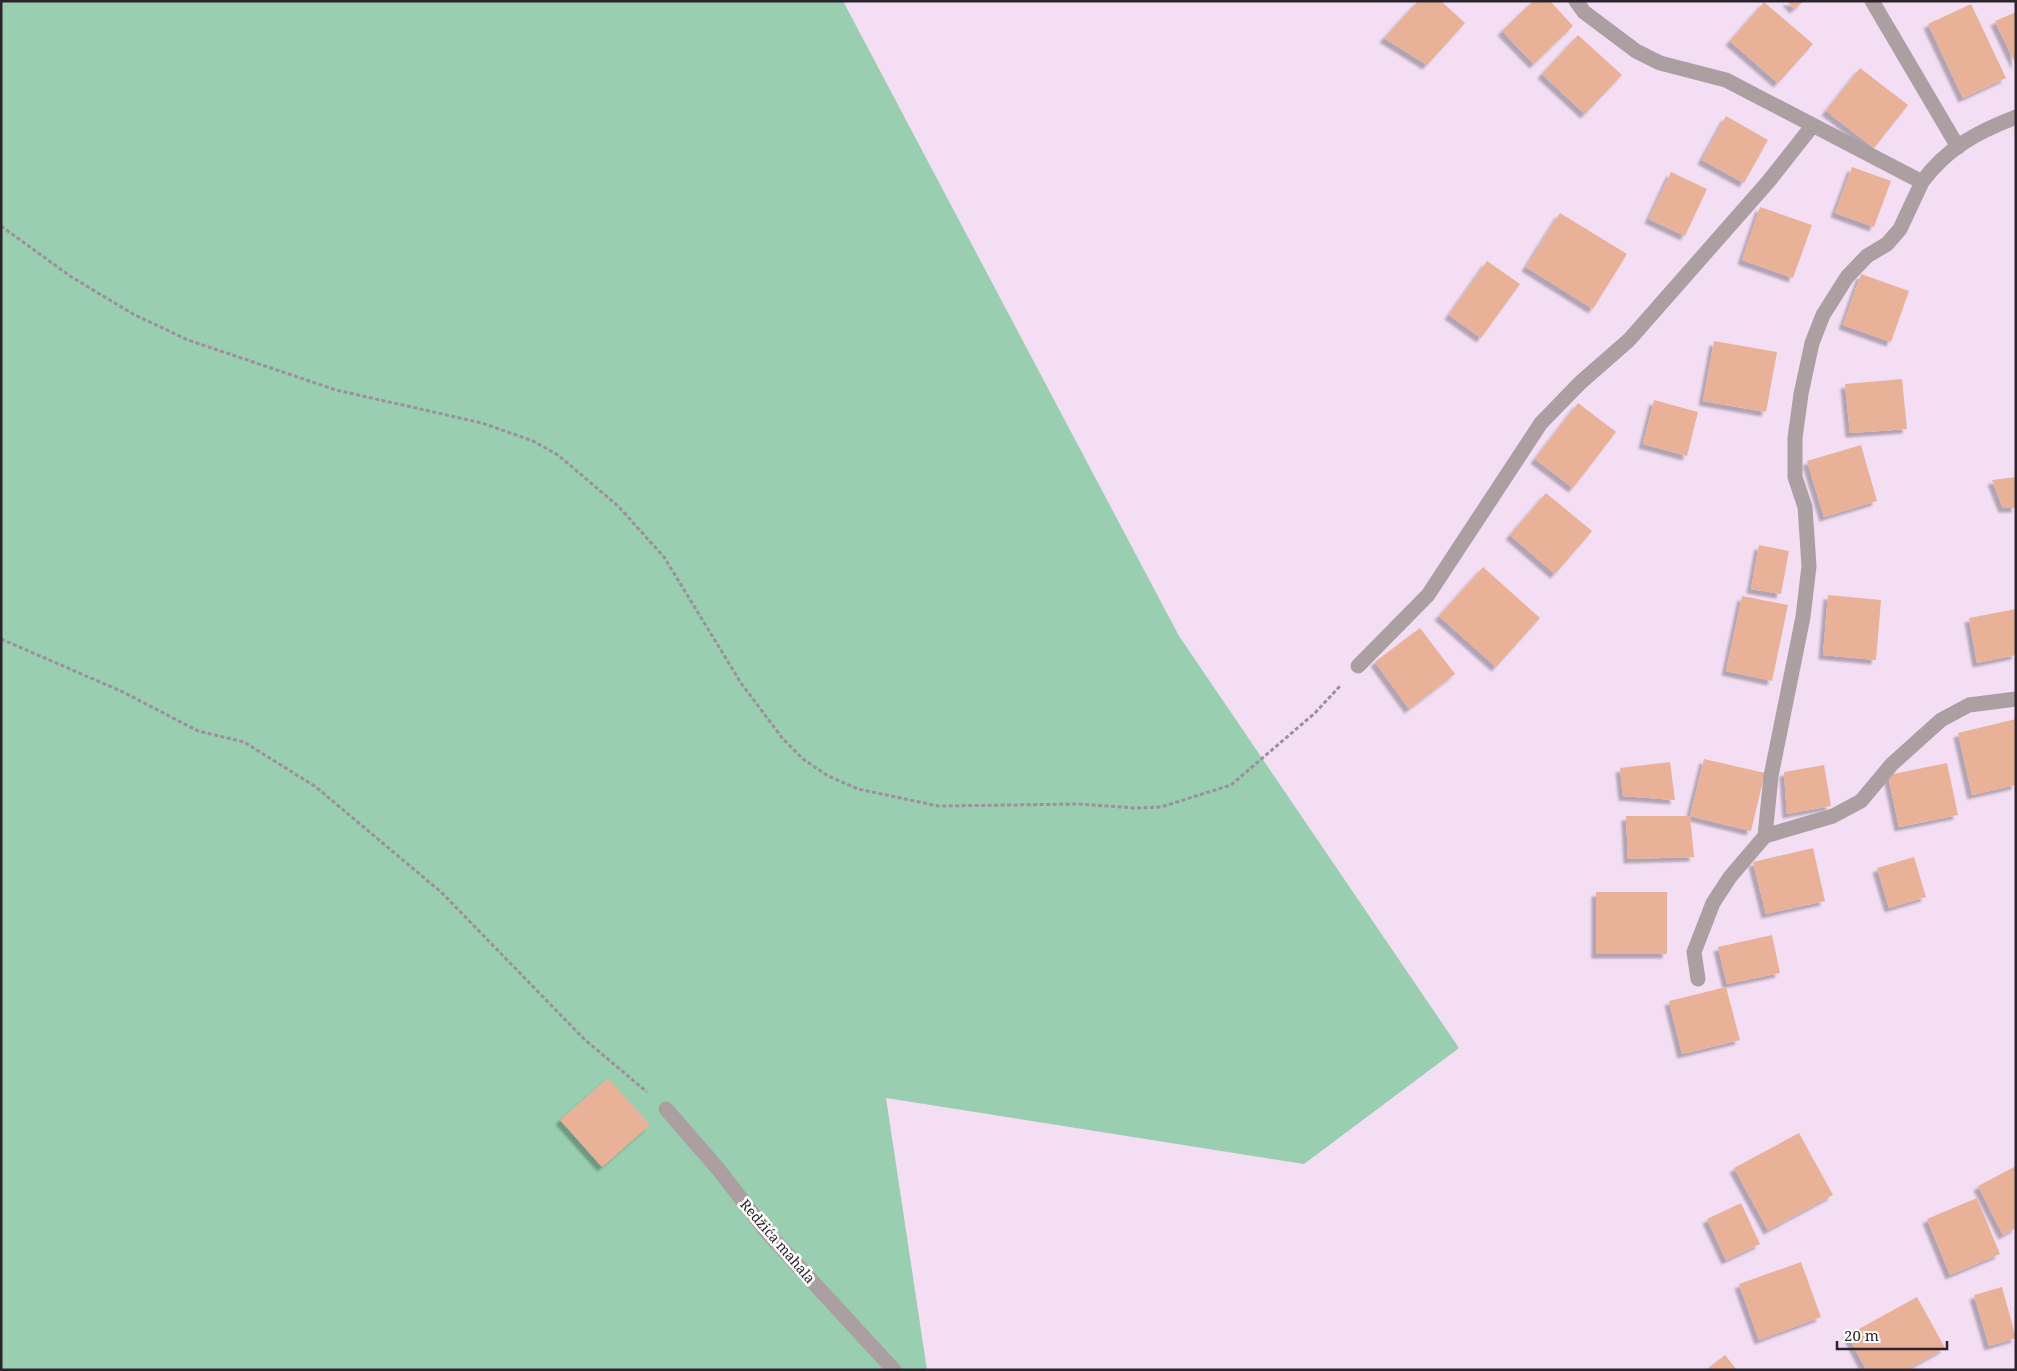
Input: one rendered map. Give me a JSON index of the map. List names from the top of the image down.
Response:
{
  "streets": {
    "street": ["Redžića mahala"]
  },
  "scale_bar": "20 m"
}
